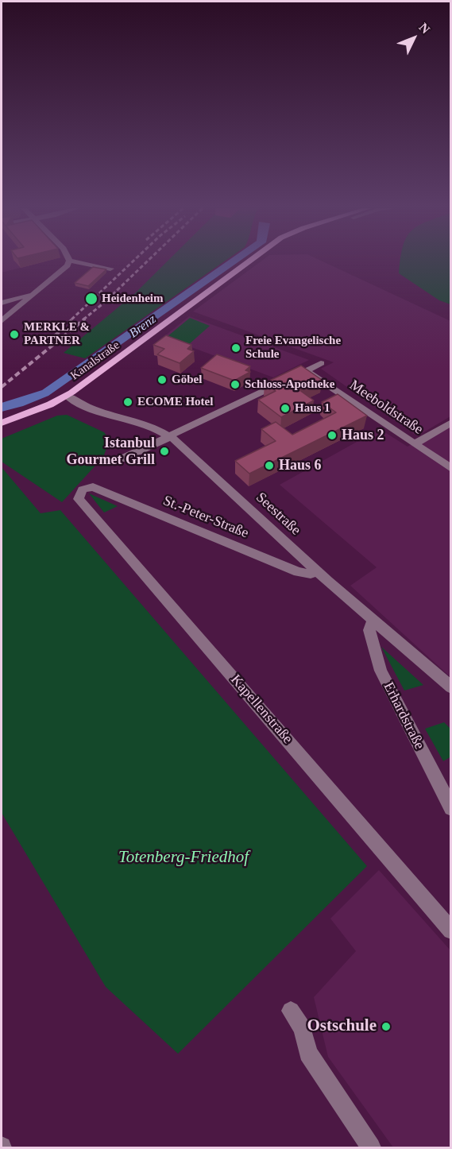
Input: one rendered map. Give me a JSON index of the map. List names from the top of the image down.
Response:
{
  "streets": {
    "main road": ["Kanalstraße"],
    "street": [
      "Meeboldstraße",
      "Seestraße",
      "St.-Peter-Straße",
      "Kapellenstraße",
      "Erhardstraße"
    ]
  },
  "crossings": [
    ["Kanalstraße", "Seestraße"],
    ["Seestraße", "St.-Peter-Straße"],
    ["Seestraße", "Erhardstraße"],
    ["St.-Peter-Straße", "Kapellenstraße"]
  ],
  "water": ["Brenz"],
  "parks": ["Totenberg-Friedhof"],
  "places": [
    "Heidenheim",
    "MERKLE & PARTNER",
    "Freie Evangelische Schule",
    "Göbel",
    "Schloss-Apotheke",
    "ECOME Hotel",
    "Haus 1",
    "Haus 2",
    "Istanbul Gourmet Grill",
    "Haus 6",
    "Ostschule"
  ],
  "north": "top right"
}
